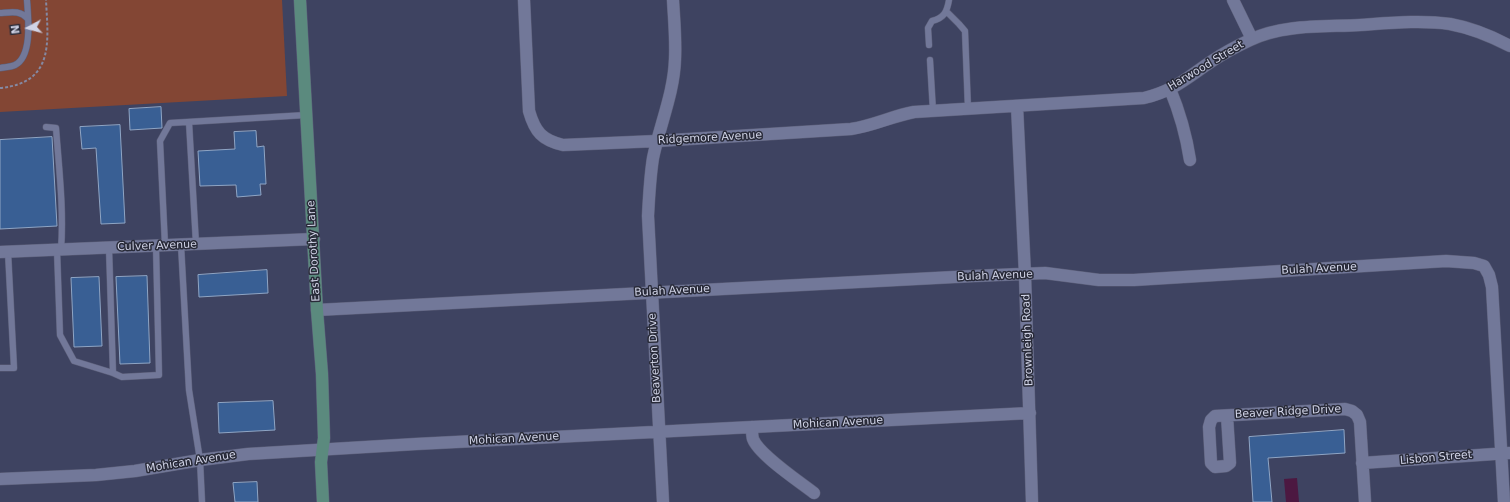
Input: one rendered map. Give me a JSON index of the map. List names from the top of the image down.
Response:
{
  "streets": {
    "main road": ["East Dorothy Lane"],
    "street": [
      "Harwood Street",
      "Ridgemore Avenue",
      "Culver Avenue",
      "Bulah Avenue",
      "Brownleigh Road",
      "Beaverton Drive",
      "Beaver Ridge Drive",
      "Mohican Avenue",
      "Lisbon Street"
    ]
  },
  "crossings": [
    ["Harwood Street", "Ridgemore Avenue"],
    ["Harwood Street", "Brownleigh Road"],
    ["Ridgemore Avenue", "Brownleigh Road"],
    ["Ridgemore Avenue", "Beaverton Drive"],
    ["Culver Avenue", "East Dorothy Lane"],
    ["East Dorothy Lane", "Bulah Avenue"],
    ["East Dorothy Lane", "Mohican Avenue"],
    ["Bulah Avenue", "Brownleigh Road"],
    ["Bulah Avenue", "Beaverton Drive"],
    ["Bulah Avenue", "Lisbon Street"],
    ["Brownleigh Road", "Mohican Avenue"],
    ["Beaverton Drive", "Mohican Avenue"],
    ["Beaver Ridge Drive", "Lisbon Street"]
  ],
  "north": "left"
}
